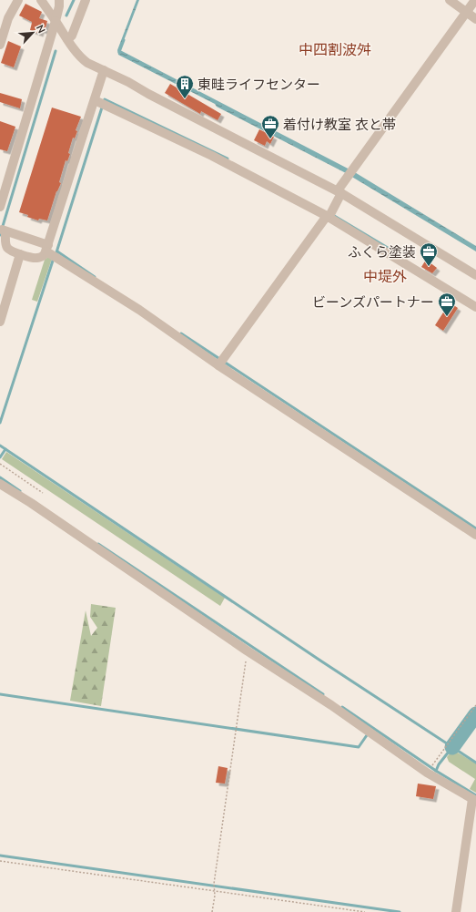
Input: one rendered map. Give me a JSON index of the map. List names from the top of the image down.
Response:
{
  "districts": ["中四割波舛", "中堤外"],
  "places": {
    "building": ["東畦ライフセンター"],
    "office": ["着付け教室 衣と帯", "ふくら塗装", "ビーンズパートナー"]
  },
  "north": "top right"
}
